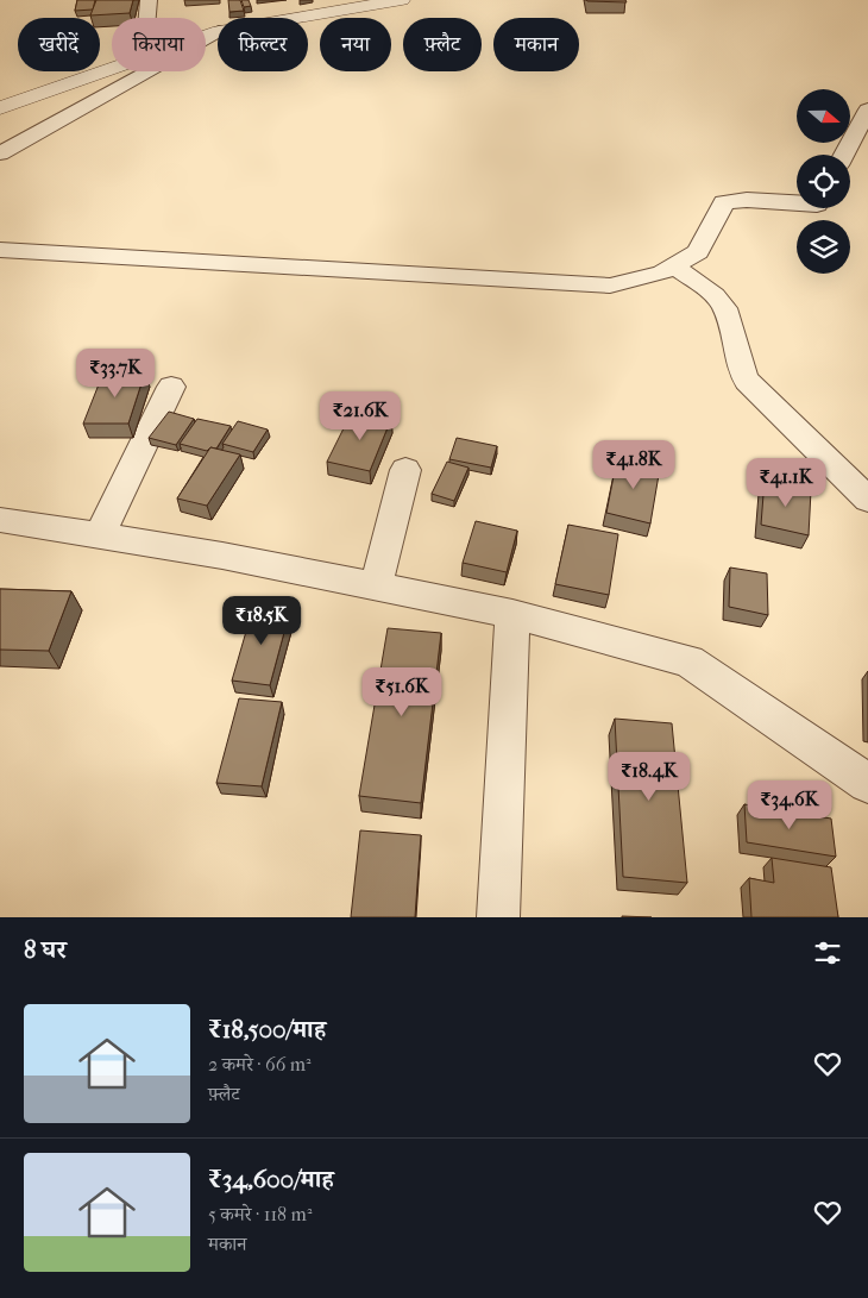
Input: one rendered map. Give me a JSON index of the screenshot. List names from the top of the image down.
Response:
{
  "north": "right",
  "page": {
    "chip": [
      "खरीदें",
      "किराया",
      "फ़िल्टर",
      "नया",
      "फ़्लैट",
      "मकान"
    ],
    "price": [
      "₹33.7K",
      "₹21.6K",
      "₹41.8K",
      "₹41.1K",
      "₹18.5K",
      "₹51.6K",
      "₹18.4K",
      "₹34.6K"
    ],
    "heading": "8 घर",
    "list": [
      {
        "name": "₹18,500/माह",
        "note": "2 कमरे · 66 m² · फ़्लैट"
      },
      {
        "name": "₹34,600/माह",
        "note": "5 कमरे · 118 m² · मकान"
      }
    ]
  }
}
